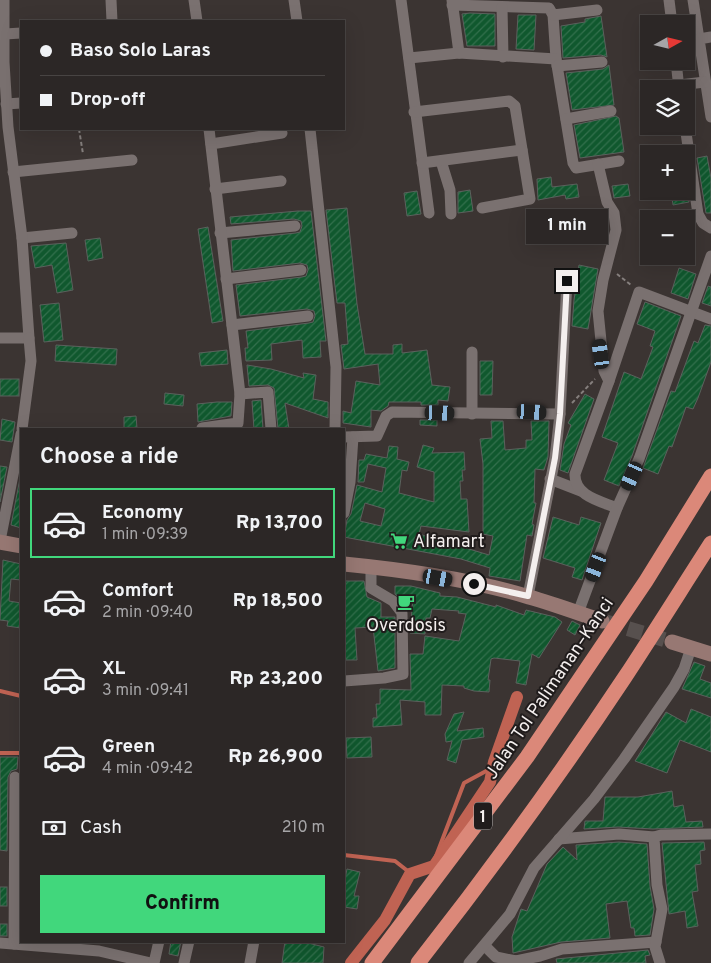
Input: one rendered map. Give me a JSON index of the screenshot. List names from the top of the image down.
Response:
{
  "streets": {
    "highway": ["Jalan Tol Palimanan–Kanci", "1"]
  },
  "places": {
    "supermarket": ["Alfamart"],
    "cafe": ["Overdosis"]
  },
  "north": "right",
  "page": {
    "map_buttons": ["+", "−"],
    "banner": ["Baso Solo Laras", "Drop-off"],
    "bubble": "1 min",
    "heading": "Choose a ride",
    "list": [
      {
        "name": "Economy",
        "note": "1 min · 09:39",
        "value": "Rp 13,700"
      },
      {
        "name": "Comfort",
        "note": "2 min · 09:40",
        "value": "Rp 18,500"
      },
      {
        "name": "XL",
        "note": "3 min · 09:41",
        "value": "Rp 23,200"
      },
      {
        "name": "Green",
        "note": "4 min · 09:42",
        "value": "Rp 26,900"
      }
    ],
    "pay": ["Cash", "210 m"],
    "buttons": "Confirm"
  }
}
